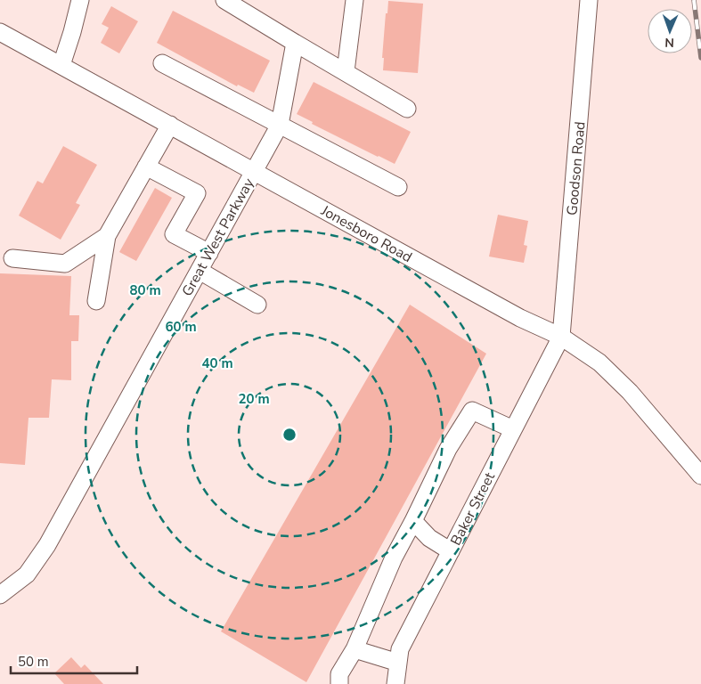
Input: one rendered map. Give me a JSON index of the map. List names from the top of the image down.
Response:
{
  "streets": {
    "street": [
      "Goodson Road",
      "Jonesboro Road",
      "Great West Parkway",
      "Baker Street"
    ]
  },
  "crossings": [
    ["Goodson Road", "Jonesboro Road"],
    ["Goodson Road", "Baker Street"],
    ["Jonesboro Road", "Great West Parkway"],
    ["Jonesboro Road", "Baker Street"]
  ],
  "scale_bar": "50 m",
  "north": "bottom",
  "rings": [
    "80 m",
    "60 m",
    "40 m",
    "20 m"
  ]
}
